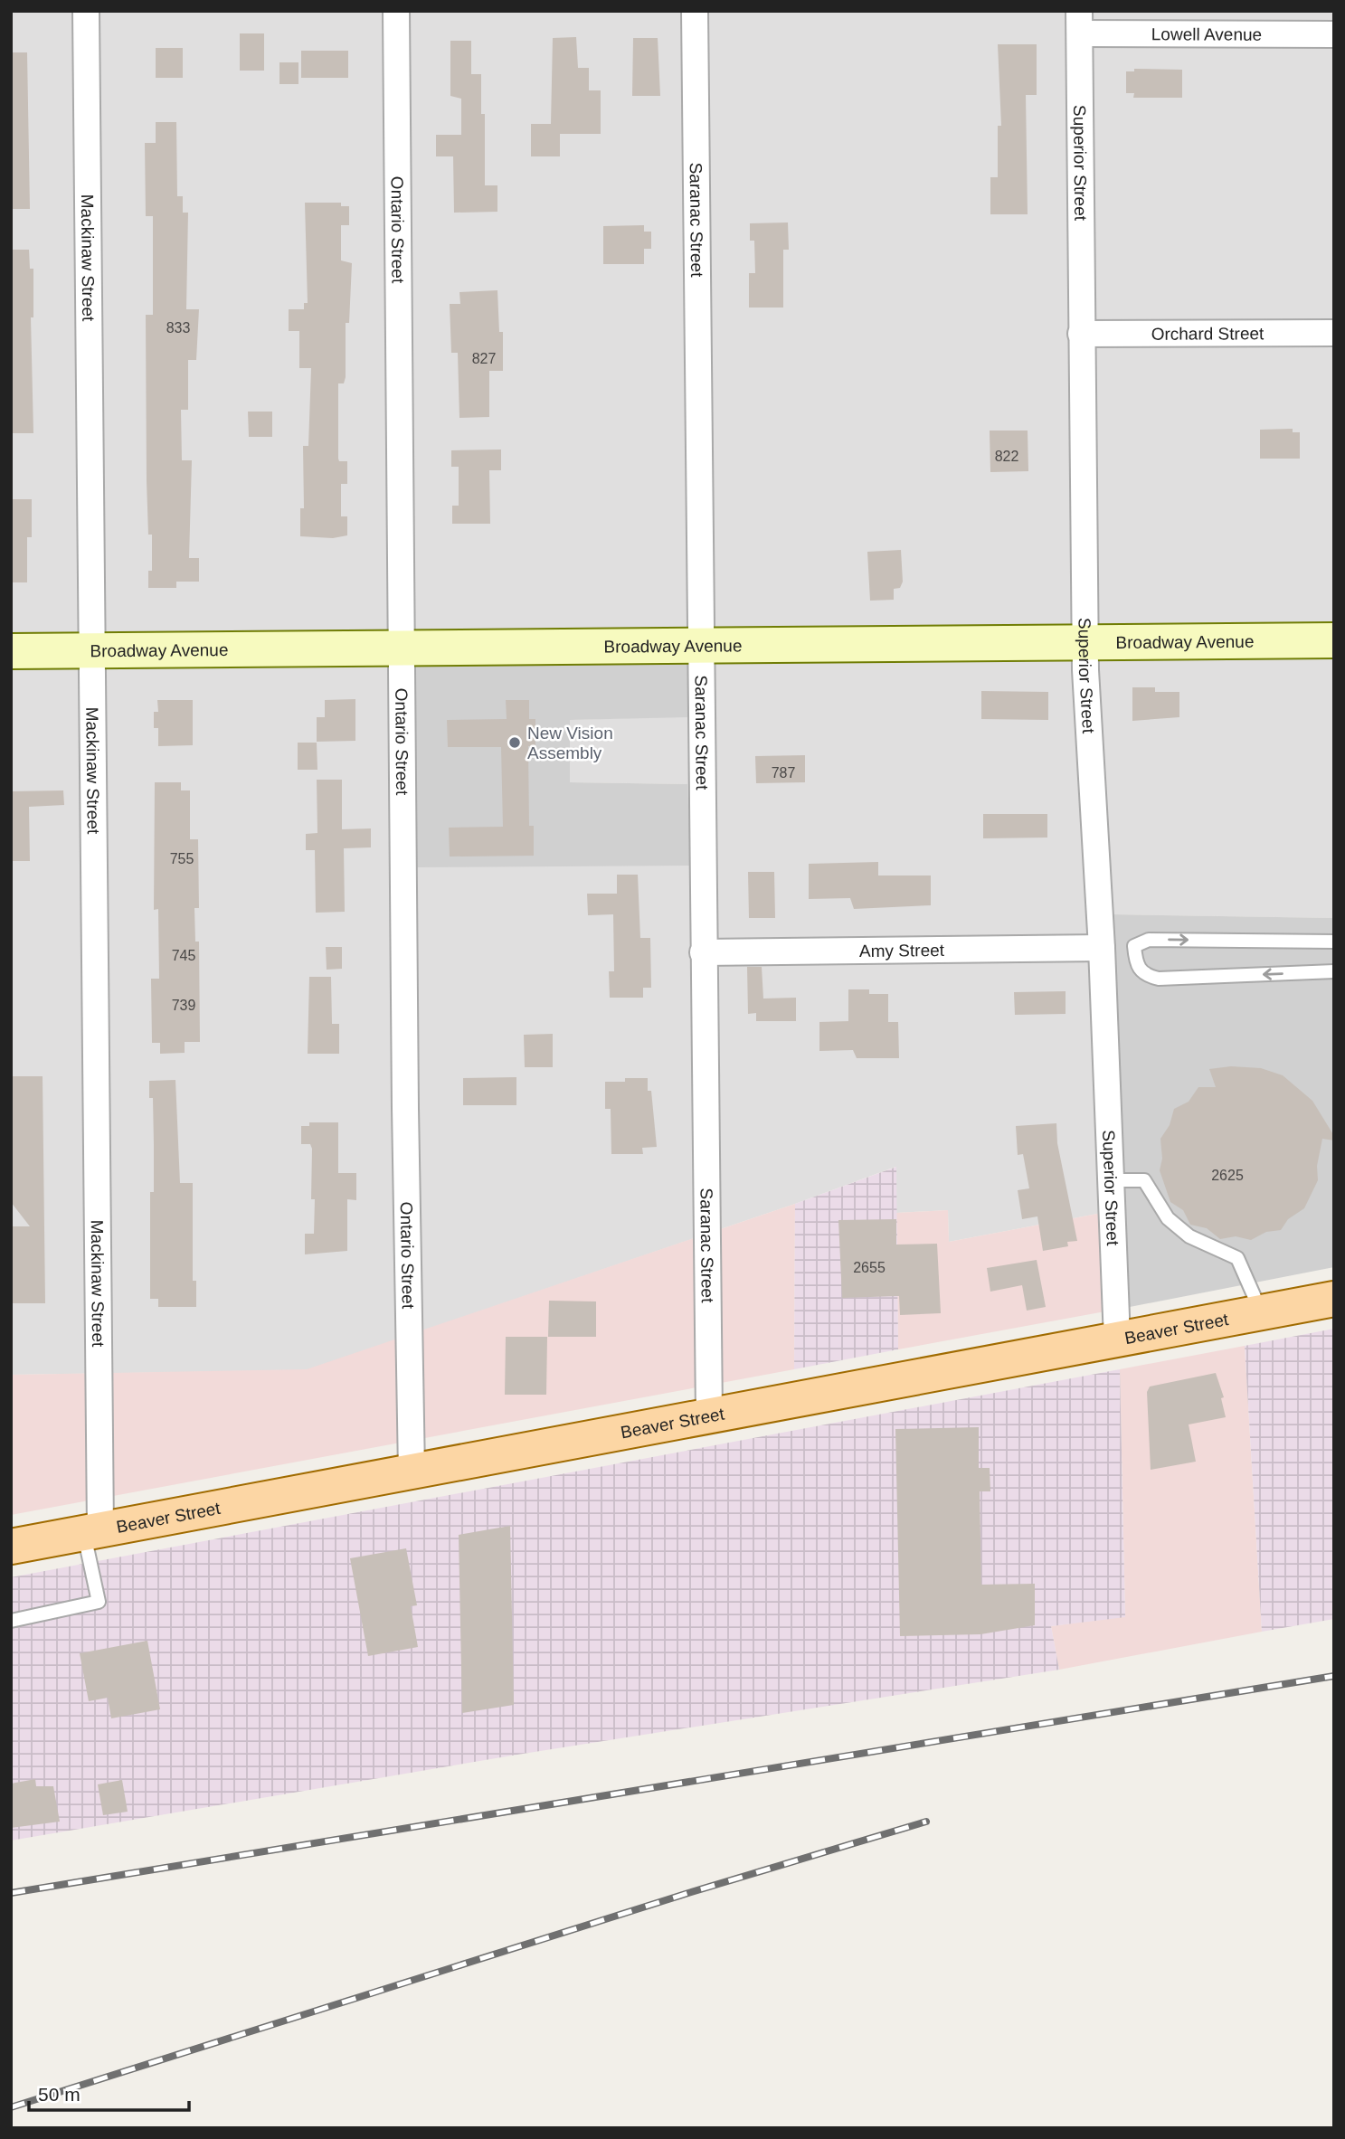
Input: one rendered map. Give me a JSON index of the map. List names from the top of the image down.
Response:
{
  "streets": {
    "main road": ["Beaver Street"],
    "street": [
      "Lowell Avenue",
      "Superior Street",
      "Saranac Street",
      "Ontario Street",
      "Mackinaw Street",
      "Orchard Street",
      "Broadway Avenue",
      "Amy Street"
    ]
  },
  "crossings": [
    ["Lowell Avenue", "Superior Street"],
    ["Superior Street", "Orchard Street"],
    ["Superior Street", "Broadway Avenue"],
    ["Superior Street", "Amy Street"],
    ["Superior Street", "Beaver Street"],
    ["Saranac Street", "Broadway Avenue"],
    ["Saranac Street", "Amy Street"],
    ["Saranac Street", "Beaver Street"],
    ["Ontario Street", "Broadway Avenue"],
    ["Ontario Street", "Beaver Street"],
    ["Mackinaw Street", "Broadway Avenue"],
    ["Mackinaw Street", "Beaver Street"]
  ],
  "places": ["New Vision Assembly"],
  "house_numbers": [
    "833",
    "827",
    "822",
    "787",
    "755",
    "745",
    "739",
    "2625",
    "2655"
  ],
  "scale_bar": "50 m"
}
